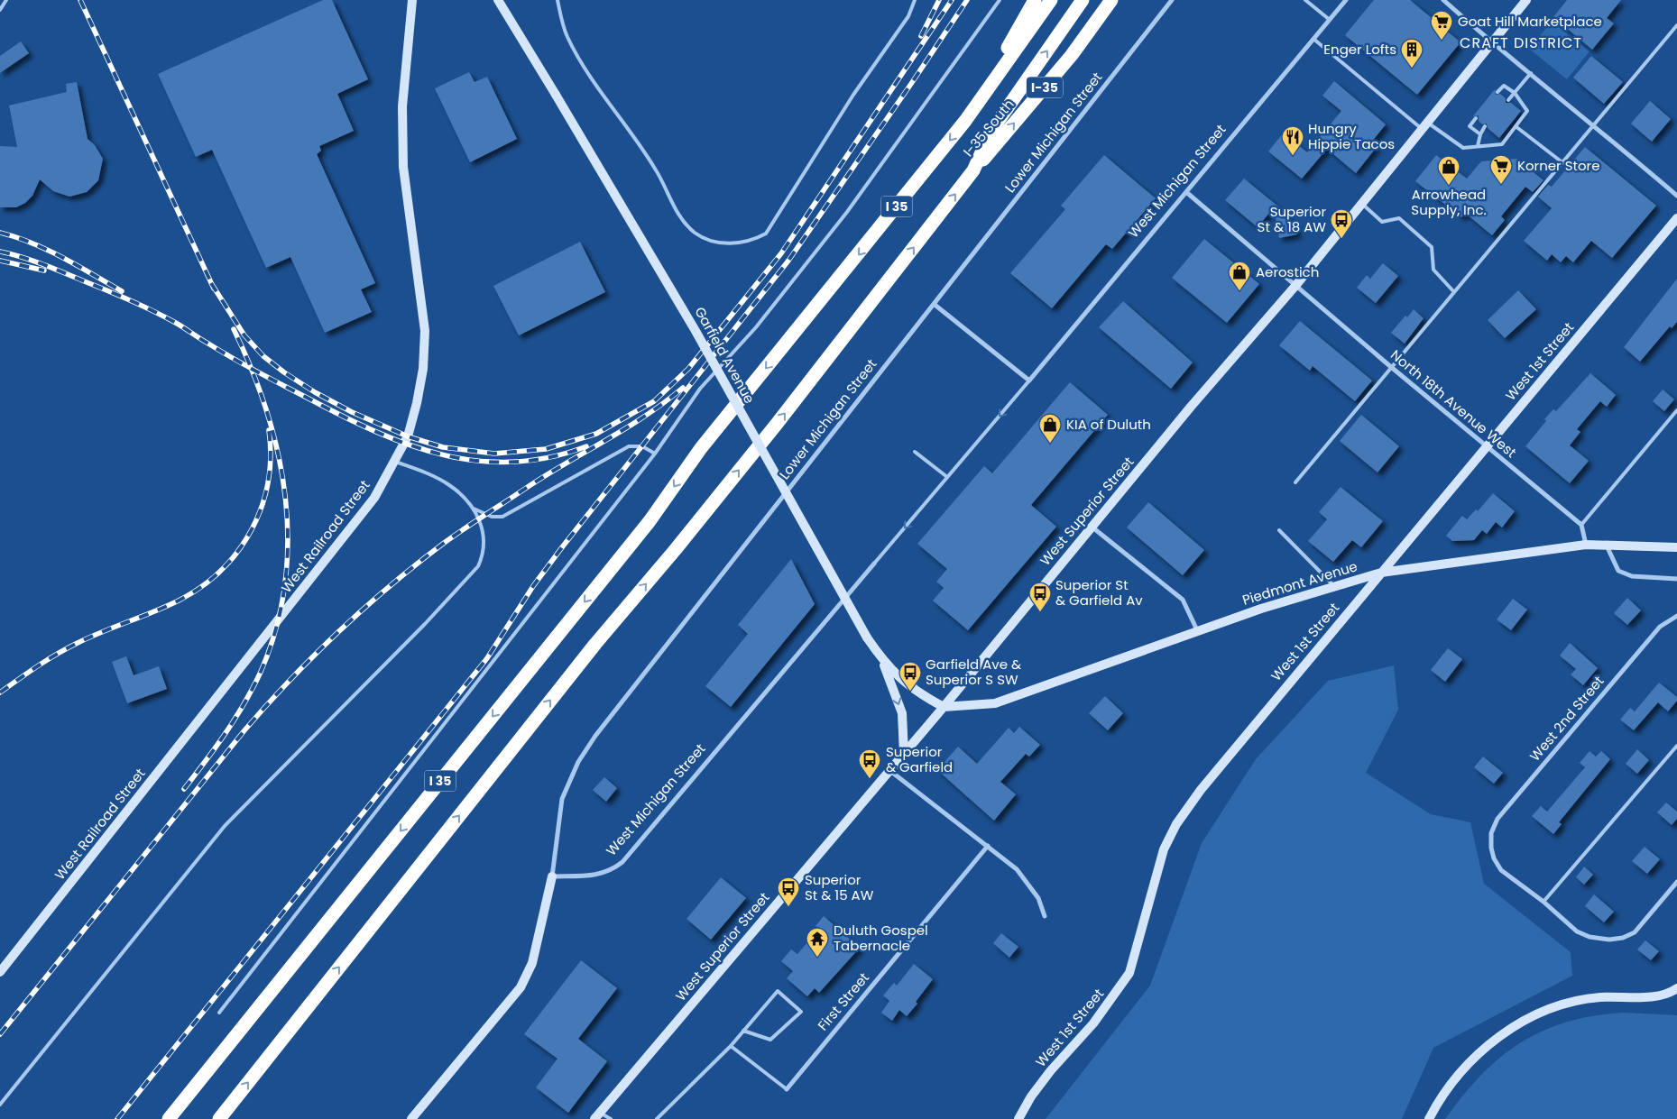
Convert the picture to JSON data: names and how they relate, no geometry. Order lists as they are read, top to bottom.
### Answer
{
  "streets": {
    "highway": ["I-35", "I-35 South", "I 35"],
    "street": [
      "Lower Michigan Street",
      "West Michigan Street",
      "Garfield Avenue",
      "West 1st Street",
      "North 18th Avenue West",
      "West Superior Street",
      "West Railroad Street",
      "Piedmont Avenue",
      "West 2nd Street",
      "First Street"
    ]
  },
  "crossings": [
    ["I-35 South", "I 35"],
    ["Lower Michigan Street", "West Michigan Street"],
    ["West Michigan Street", "North 18th Avenue West"],
    ["Garfield Avenue", "West Superior Street"],
    ["Garfield Avenue", "Piedmont Avenue"],
    ["West 1st Street", "North 18th Avenue West"],
    ["West 1st Street", "Piedmont Avenue"],
    ["North 18th Avenue West", "West Superior Street"],
    ["West Superior Street", "Piedmont Avenue"]
  ],
  "districts": ["CRAFT DISTRICT"],
  "places": {
    "supermarket": ["Goat Hill Marketplace", "Korner Store"],
    "building": ["Enger Lofts"],
    "restaurant": ["Hungry Hippie Tacos"],
    "shop": ["Arrowhead Supply, Inc.", "Aerostich", "KIA of Duluth"],
    "bus stop": [
      "Superior St & 18 AW",
      "Superior St & Garfield Av",
      "Garfield Ave & Superior S SW",
      "Superior & Garfield",
      "Superior St & 15 AW"
    ],
    "temple": ["Duluth Gospel Tabernacle"]
  }
}
